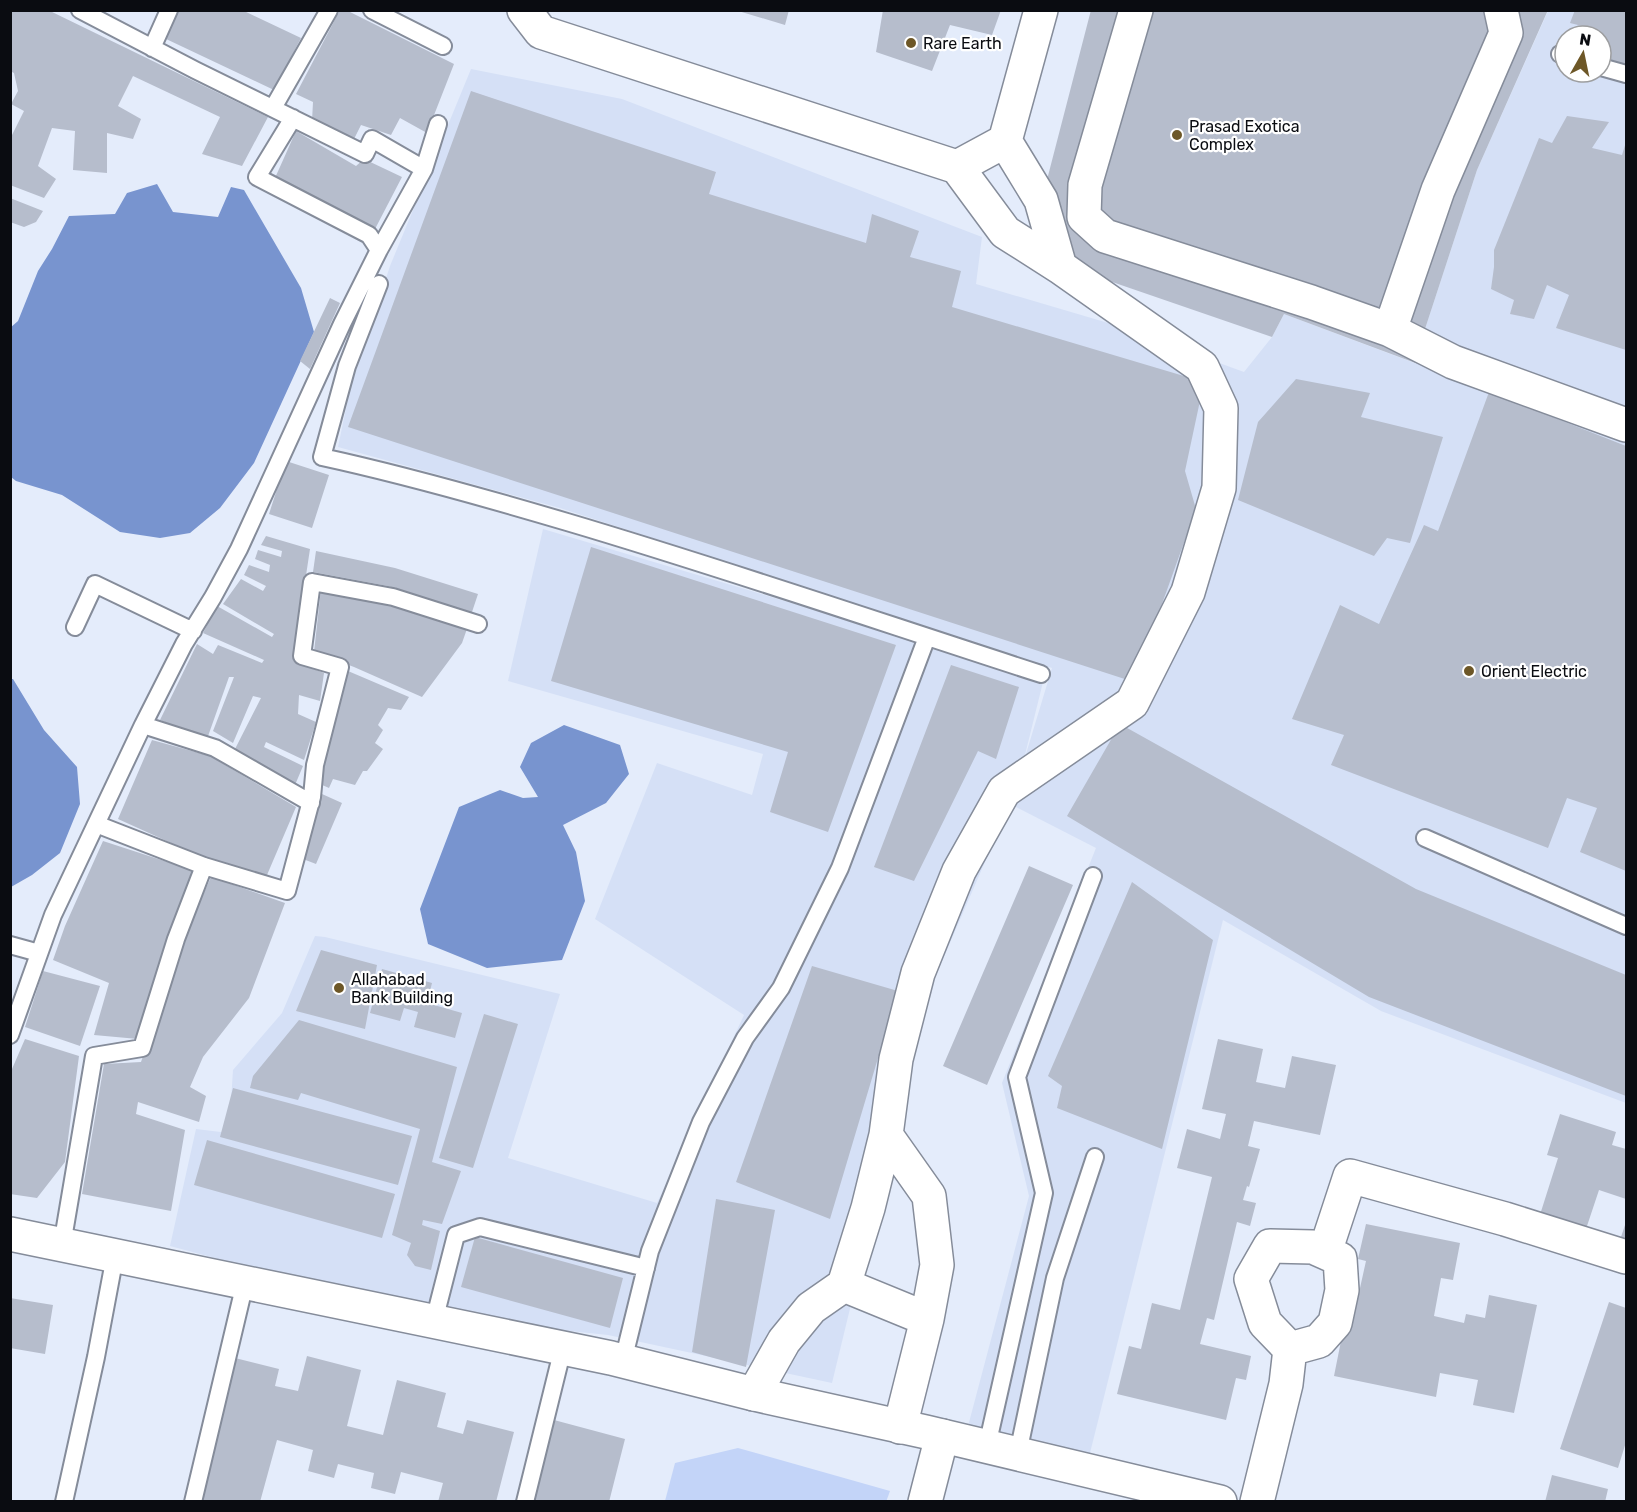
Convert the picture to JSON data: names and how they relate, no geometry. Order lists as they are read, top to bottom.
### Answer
{
  "places": [
    "Rare Earth",
    "Prasad Exotica Complex",
    "Orient Electric",
    "Allahabad Bank Building"
  ],
  "north": "top"
}
